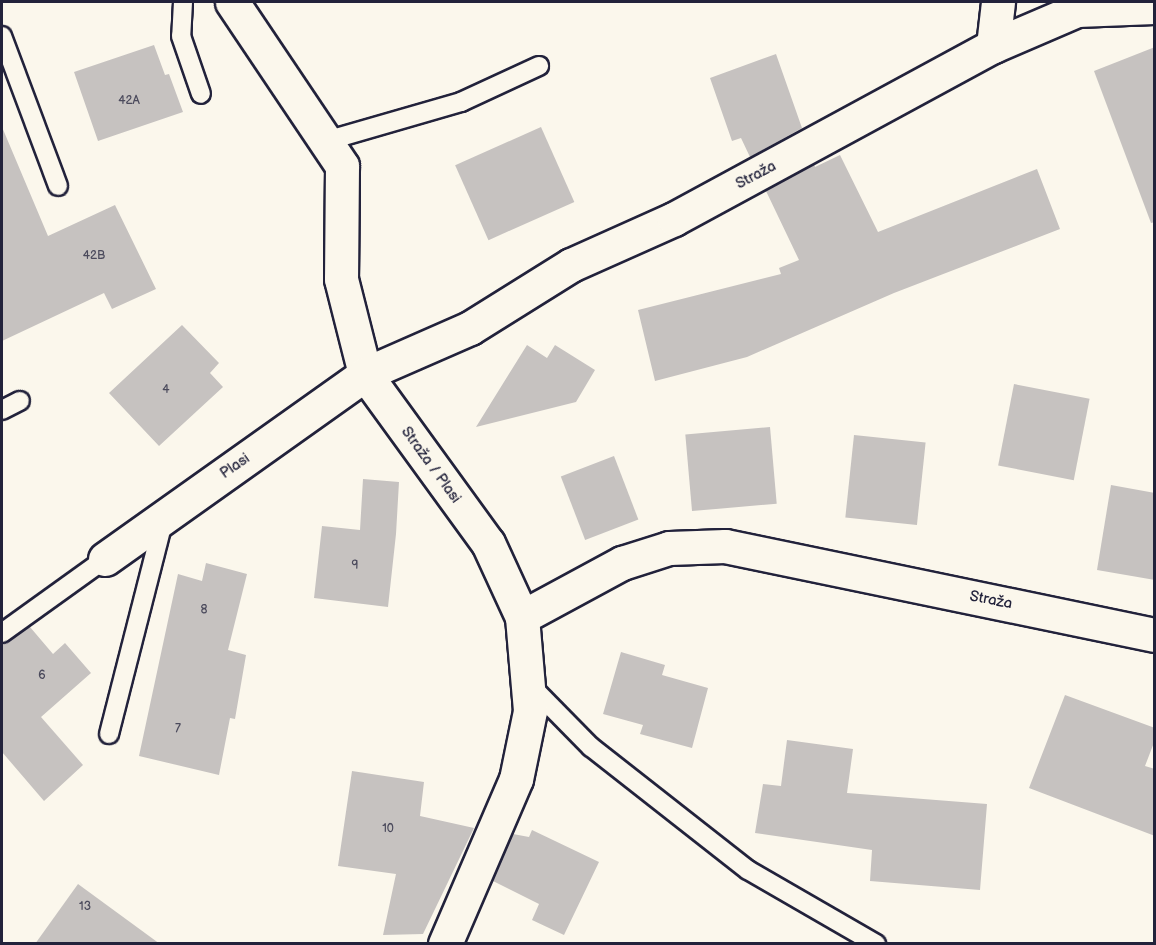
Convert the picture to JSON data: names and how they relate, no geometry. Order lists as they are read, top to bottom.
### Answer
{
  "streets": {
    "street": ["Straža", "Straža / Plasi", "Plasi"]
  },
  "crossings": [
    ["Straža", "Straža / Plasi"],
    ["Straža", "Plasi"],
    ["Straža / Plasi", "Plasi"]
  ],
  "house_numbers": [
    "42A",
    "42B",
    "4",
    "9",
    "8",
    "6",
    "7",
    "10",
    "13"
  ]
}
